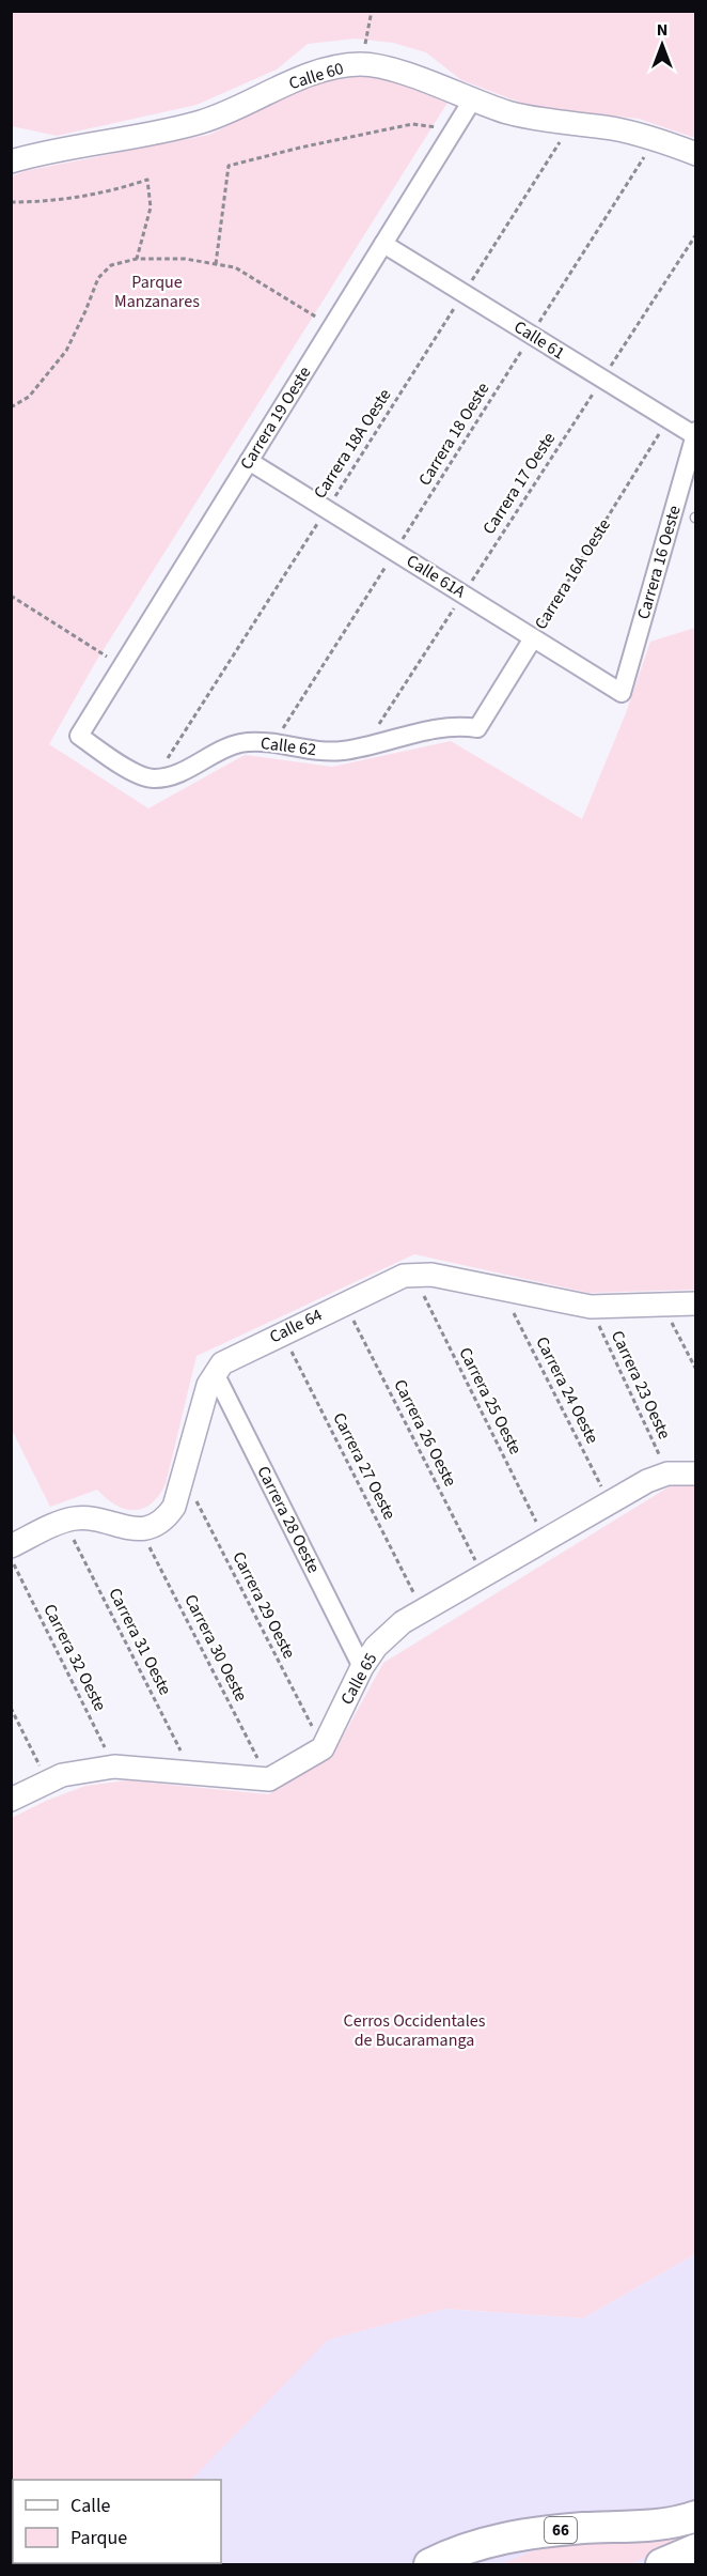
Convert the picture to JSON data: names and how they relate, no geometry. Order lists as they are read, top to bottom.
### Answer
{
  "streets": {
    "highway": ["66"],
    "street": [
      "Calle 60",
      "Calle 61",
      "Carrera 19 Oeste",
      "Carrera 16 Oeste",
      "Carrera 16A Oeste",
      "Calle 61A",
      "Calle 62",
      "Calle 64",
      "Carrera 28 Oeste",
      "Calle 65"
    ],
    "path": [
      "Carrera 18 Oeste",
      "Carrera 18A Oeste",
      "Carrera 17 Oeste",
      "Carrera 23 Oeste",
      "Carrera 24 Oeste",
      "Carrera 25 Oeste",
      "Carrera 26 Oeste",
      "Carrera 27 Oeste",
      "Carrera 29 Oeste",
      "Carrera 31 Oeste",
      "Carrera 30 Oeste",
      "Carrera 32 Oeste"
    ]
  },
  "crossings": [
    ["Calle 60", "Carrera 19 Oeste"],
    ["Calle 60", "Carrera 18 Oeste"],
    ["Calle 60", "Carrera 18A Oeste"],
    ["Calle 61", "Carrera 19 Oeste"],
    ["Calle 61", "Carrera 18 Oeste"],
    ["Calle 61", "Carrera 18A Oeste"],
    ["Calle 61", "Carrera 17 Oeste"],
    ["Calle 61", "Carrera 16 Oeste"],
    ["Calle 61", "Carrera 16A Oeste"],
    ["Carrera 19 Oeste", "Carrera 18A Oeste"],
    ["Carrera 19 Oeste", "Calle 61A"],
    ["Carrera 19 Oeste", "Calle 62"],
    ["Carrera 18 Oeste", "Calle 61A"],
    ["Carrera 18 Oeste", "Calle 62"],
    ["Carrera 18A Oeste", "Calle 61A"],
    ["Carrera 18A Oeste", "Calle 62"],
    ["Carrera 17 Oeste", "Calle 61A"],
    ["Carrera 17 Oeste", "Calle 62"],
    ["Carrera 16 Oeste", "Calle 61A"],
    ["Carrera 16A Oeste", "Calle 61A"],
    ["Carrera 16A Oeste", "Calle 62"],
    ["Calle 64", "Carrera 23 Oeste"],
    ["Calle 64", "Carrera 24 Oeste"],
    ["Calle 64", "Carrera 25 Oeste"],
    ["Calle 64", "Carrera 26 Oeste"],
    ["Calle 64", "Carrera 27 Oeste"],
    ["Calle 64", "Carrera 28 Oeste"],
    ["Carrera 23 Oeste", "Calle 65"],
    ["Carrera 24 Oeste", "Calle 65"],
    ["Carrera 25 Oeste", "Calle 65"],
    ["Carrera 26 Oeste", "Calle 65"],
    ["Carrera 27 Oeste", "Calle 65"],
    ["Carrera 28 Oeste", "Calle 65"],
    ["Carrera 29 Oeste", "Calle 65"]
  ],
  "parks": ["Parque Manzanares", "Cerros Occidentales de Bucaramanga"],
  "legend": ["Calle", "Parque"],
  "north": "top"
}
